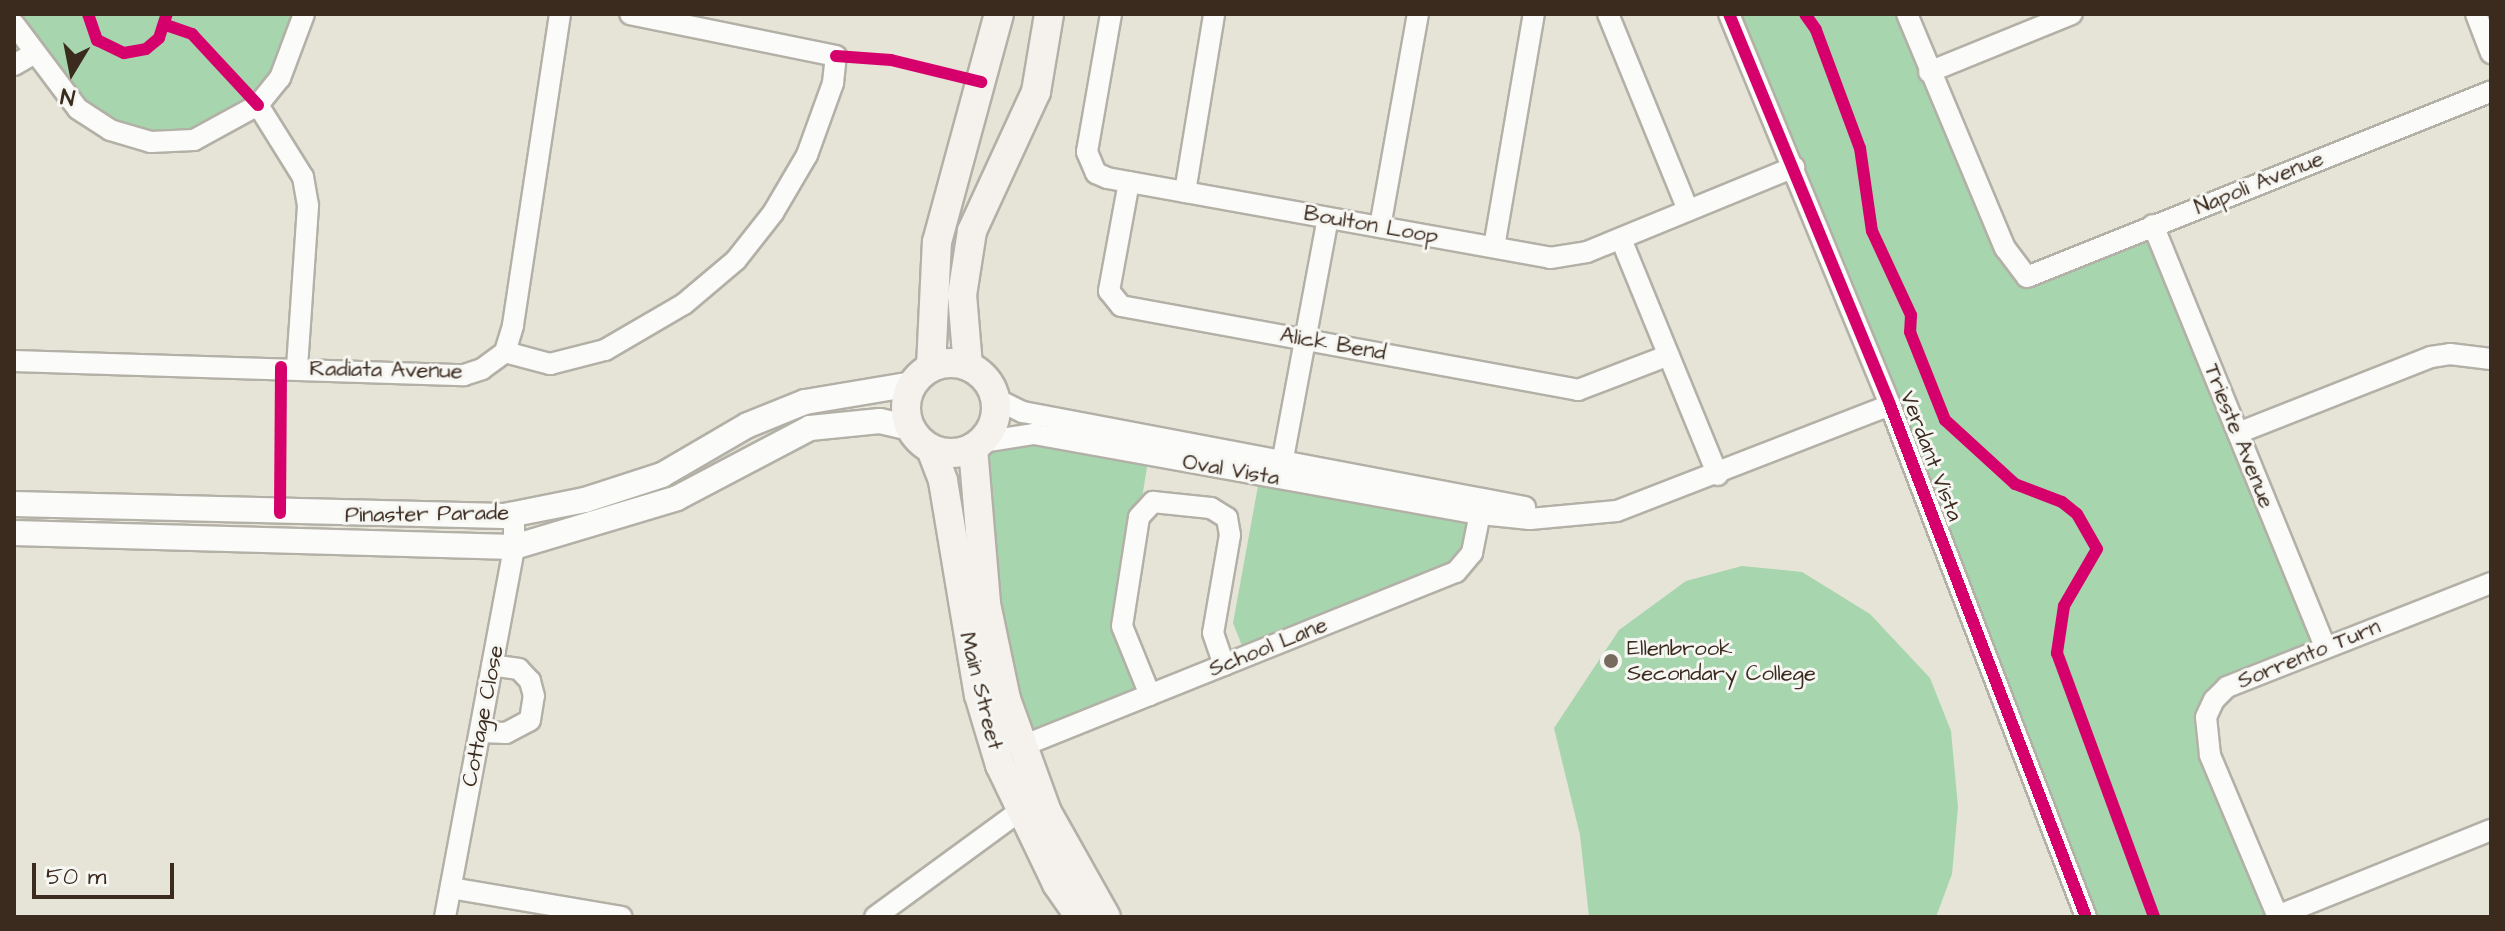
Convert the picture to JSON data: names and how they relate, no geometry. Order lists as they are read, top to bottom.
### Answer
{
  "streets": {
    "main road": ["Main Street"],
    "street": [
      "Napoli Avenue",
      "Boulton Loop",
      "Alick Bend",
      "Radiata Avenue",
      "Trieste Avenue",
      "Verdant Vista",
      "Oval Vista",
      "Pinaster Parade",
      "School Lane",
      "Sorrento Turn",
      "Cottage Close"
    ]
  },
  "crossings": [
    ["Napoli Avenue", "Trieste Avenue"],
    ["Boulton Loop", "Alick Bend"],
    ["Boulton Loop", "Verdant Vista"],
    ["Trieste Avenue", "Sorrento Turn"],
    ["Verdant Vista", "Oval Vista"],
    ["Oval Vista", "Pinaster Parade"],
    ["Oval Vista", "School Lane"],
    ["Oval Vista", "Main Street"],
    ["Pinaster Parade", "Main Street"],
    ["Pinaster Parade", "Cottage Close"],
    ["School Lane", "Main Street"]
  ],
  "places": ["Ellenbrook Secondary College"],
  "scale_bar": "50 m",
  "north": "bottom"
}
